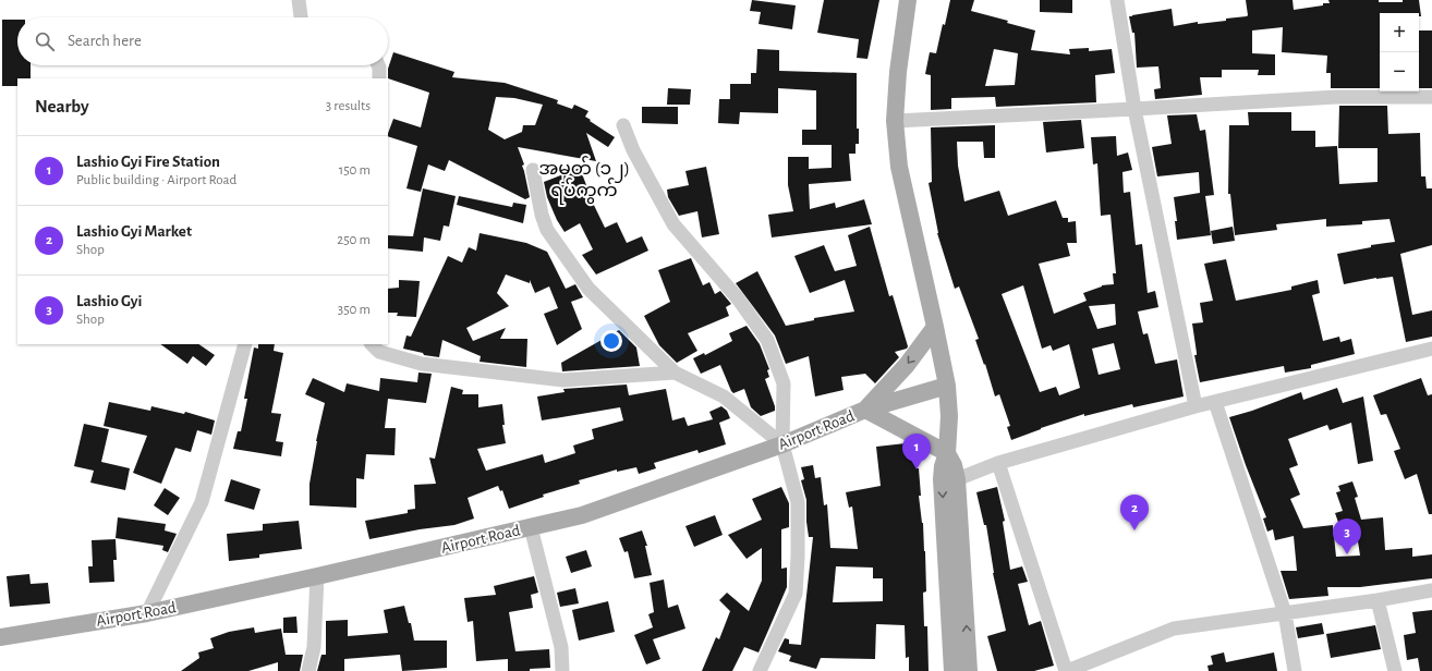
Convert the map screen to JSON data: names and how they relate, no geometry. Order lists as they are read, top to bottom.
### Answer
{
  "streets": {
    "main road": ["Airport Road"]
  },
  "districts": ["အမှတ် (၁၂) ရပ်ကွက်"],
  "page": {
    "map_buttons": ["+", "−"],
    "search": "Search here",
    "heading": ["Nearby", "3 results"],
    "list": [
      {
        "mark": "1",
        "name": "Lashio Gyi Fire Station",
        "note": "Public building · Airport Road",
        "value": "150 m"
      },
      {
        "mark": "2",
        "name": "Lashio Gyi Market",
        "note": "Shop",
        "value": "250 m"
      },
      {
        "mark": "3",
        "name": "Lashio Gyi",
        "note": "Shop",
        "value": "350 m"
      }
    ],
    "pins": ["1", "2", "3"]
  }
}
